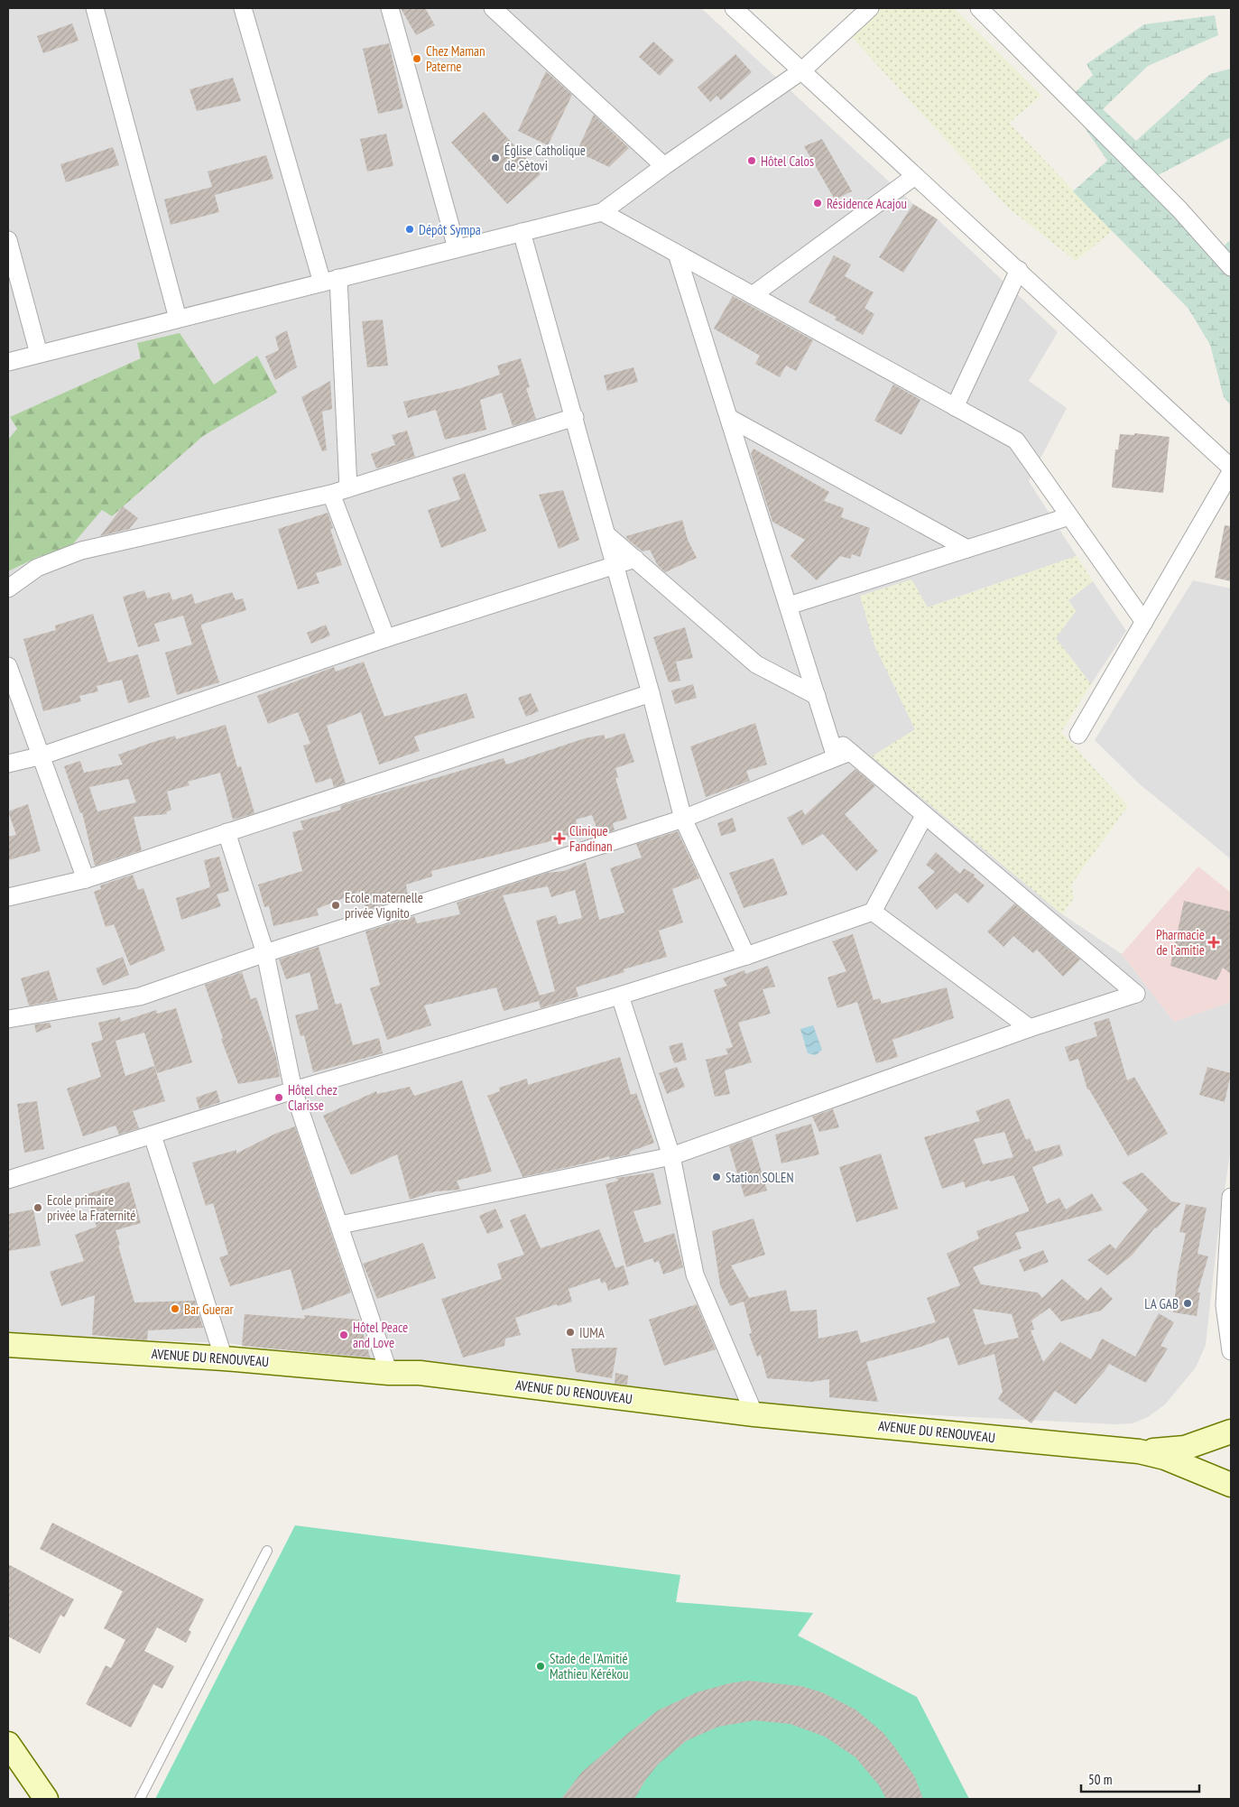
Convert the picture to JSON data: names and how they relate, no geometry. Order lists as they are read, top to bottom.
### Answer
{
  "streets": {
    "main road": ["AVENUE DU RENOUVEAU"]
  },
  "places": {
    "other": [
      "Chez Maman Paterne",
      "Église Catholique de Sètovi",
      "Hôtel Calos",
      "Résidence Acajou",
      "Dépôt Sympa",
      "Ecole maternelle privée Vignito",
      "Hôtel chez Clarisse",
      "Station SOLEN",
      "Ecole primaire privée la Fraternité",
      "LA GAB",
      "Bar Guerar",
      "IUMA",
      "Hôtel Peace and Love",
      "Stade de l'Amitié Mathieu Kérékou"
    ],
    "health": ["Clinique Fandinan", "Pharmacie de l’amitie"]
  },
  "scale_bar": "50 m"
}
